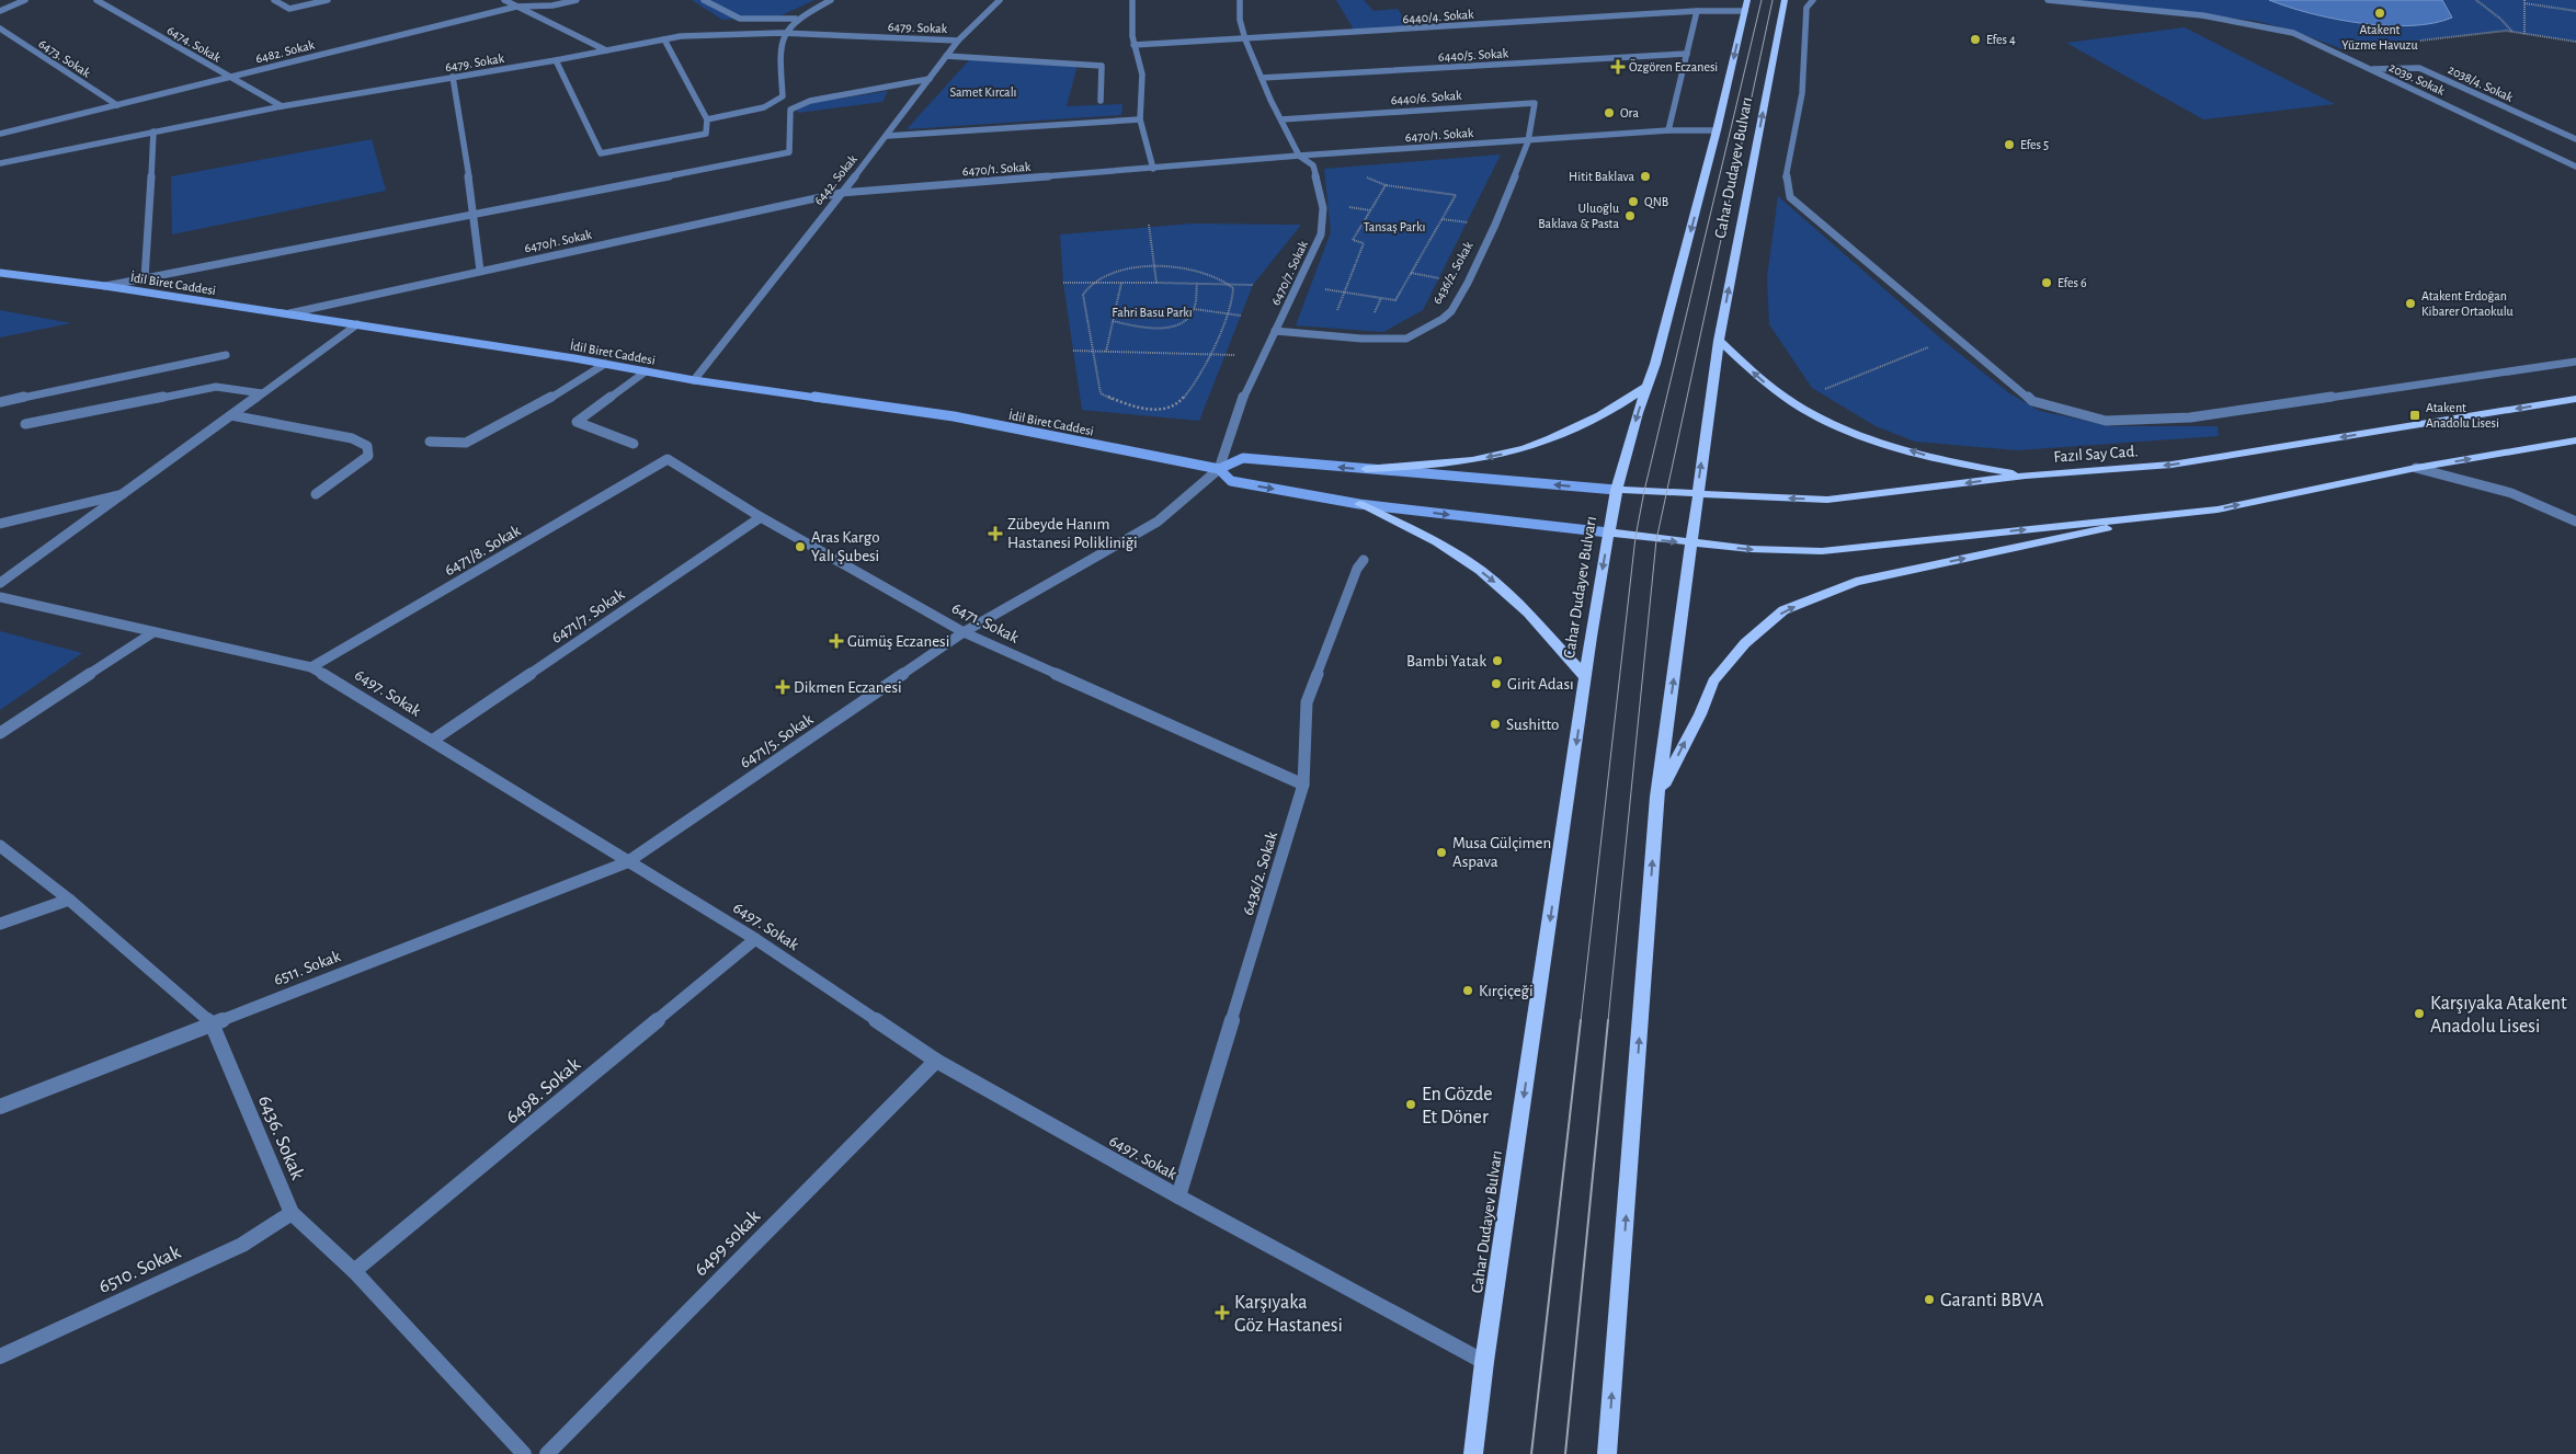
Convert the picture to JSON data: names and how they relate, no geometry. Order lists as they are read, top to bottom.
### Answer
{
  "streets": {
    "main road": ["Cahar Dudayev Bulvarı", "Fazıl Say Cad."],
    "street": [
      "6440/4. Sokak",
      "6479. Sokak",
      "6474. Sokak",
      "6482. Sokak",
      "6440/5. Sokak",
      "6473. Sokak",
      "2039. Sokak",
      "2038/4. Sokak",
      "6440/6. Sokak",
      "6470/1. Sokak",
      "6442. Sokak",
      "6470/7. Sokak",
      "6436/2. Sokak",
      "İdil Biret Caddesi",
      "6471/8. Sokak",
      "6471/7. Sokak",
      "6471. Sokak",
      "6497. Sokak",
      "6471/5. Sokak",
      "6511. Sokak",
      "6498. Sokak",
      "6436. Sokak",
      "6499 sokak",
      "6510. Sokak"
    ]
  },
  "crossings": [
    ["6440/4. Sokak", "Cahar Dudayev Bulvarı"],
    ["6479. Sokak", "6474. Sokak"],
    ["6479. Sokak", "6442. Sokak"],
    ["6474. Sokak", "6482. Sokak"],
    ["6482. Sokak", "6473. Sokak"],
    ["2039. Sokak", "2038/4. Sokak"],
    ["6440/6. Sokak", "6470/1. Sokak"],
    ["6440/6. Sokak", "6436/2. Sokak"],
    ["6470/1. Sokak", "Cahar Dudayev Bulvarı"],
    ["6470/1. Sokak", "6442. Sokak"],
    ["6470/1. Sokak", "6436/2. Sokak"],
    ["6470/1. Sokak", "İdil Biret Caddesi"],
    ["Cahar Dudayev Bulvarı", "Fazıl Say Cad."],
    ["Cahar Dudayev Bulvarı", "6497. Sokak"],
    ["6442. Sokak", "İdil Biret Caddesi"],
    ["6470/7. Sokak", "6436/2. Sokak"],
    ["6470/7. Sokak", "İdil Biret Caddesi"],
    ["6470/7. Sokak", "6471/5. Sokak"],
    ["6436/2. Sokak", "6471. Sokak"],
    ["6436/2. Sokak", "6497. Sokak"],
    ["İdil Biret Caddesi", "6471/5. Sokak"],
    ["6471/8. Sokak", "6471. Sokak"],
    ["6471/8. Sokak", "6497. Sokak"],
    ["6471/7. Sokak", "6471. Sokak"],
    ["6471/7. Sokak", "6497. Sokak"],
    ["6471. Sokak", "6471/5. Sokak"],
    ["6497. Sokak", "6471/5. Sokak"],
    ["6497. Sokak", "6511. Sokak"],
    ["6497. Sokak", "6498. Sokak"],
    ["6497. Sokak", "6499 sokak"],
    ["6471/5. Sokak", "6511. Sokak"],
    ["6511. Sokak", "6436. Sokak"],
    ["6498. Sokak", "6436. Sokak"],
    ["6436. Sokak", "6510. Sokak"]
  ],
  "parks": ["Samet Kırcalı", "Tansaş Parkı", "Fahri Basu Parkı"],
  "places": {
    "other": [
      "Atakent Yüzme Havuzu",
      "Efes 4",
      "Ora",
      "Efes 5",
      "Hitit Baklava",
      "QNB",
      "Uluoğlu Baklava & Pasta",
      "Efes 6",
      "Atakent Erdoğan Kibarer Ortaokulu",
      "Aras Kargo Yalı Şubesi",
      "Bambi Yatak",
      "Girit Adası",
      "Sushitto",
      "Musa Gülçimen Aspava",
      "Kırçiçeği",
      "Karşıyaka Atakent Anadolu Lisesi",
      "En Gözde Et Döner",
      "Garanti BBVA"
    ],
    "health": [
      "Özgören Eczanesi",
      "Zübeyde Hanım Hastanesi Polikliniği",
      "Gümüş Eczanesi",
      "Dikmen Eczanesi",
      "Karşıyaka Göz Hastanesi"
    ],
    "transit": ["Atakent Anadolu Lisesi"]
  }
}
